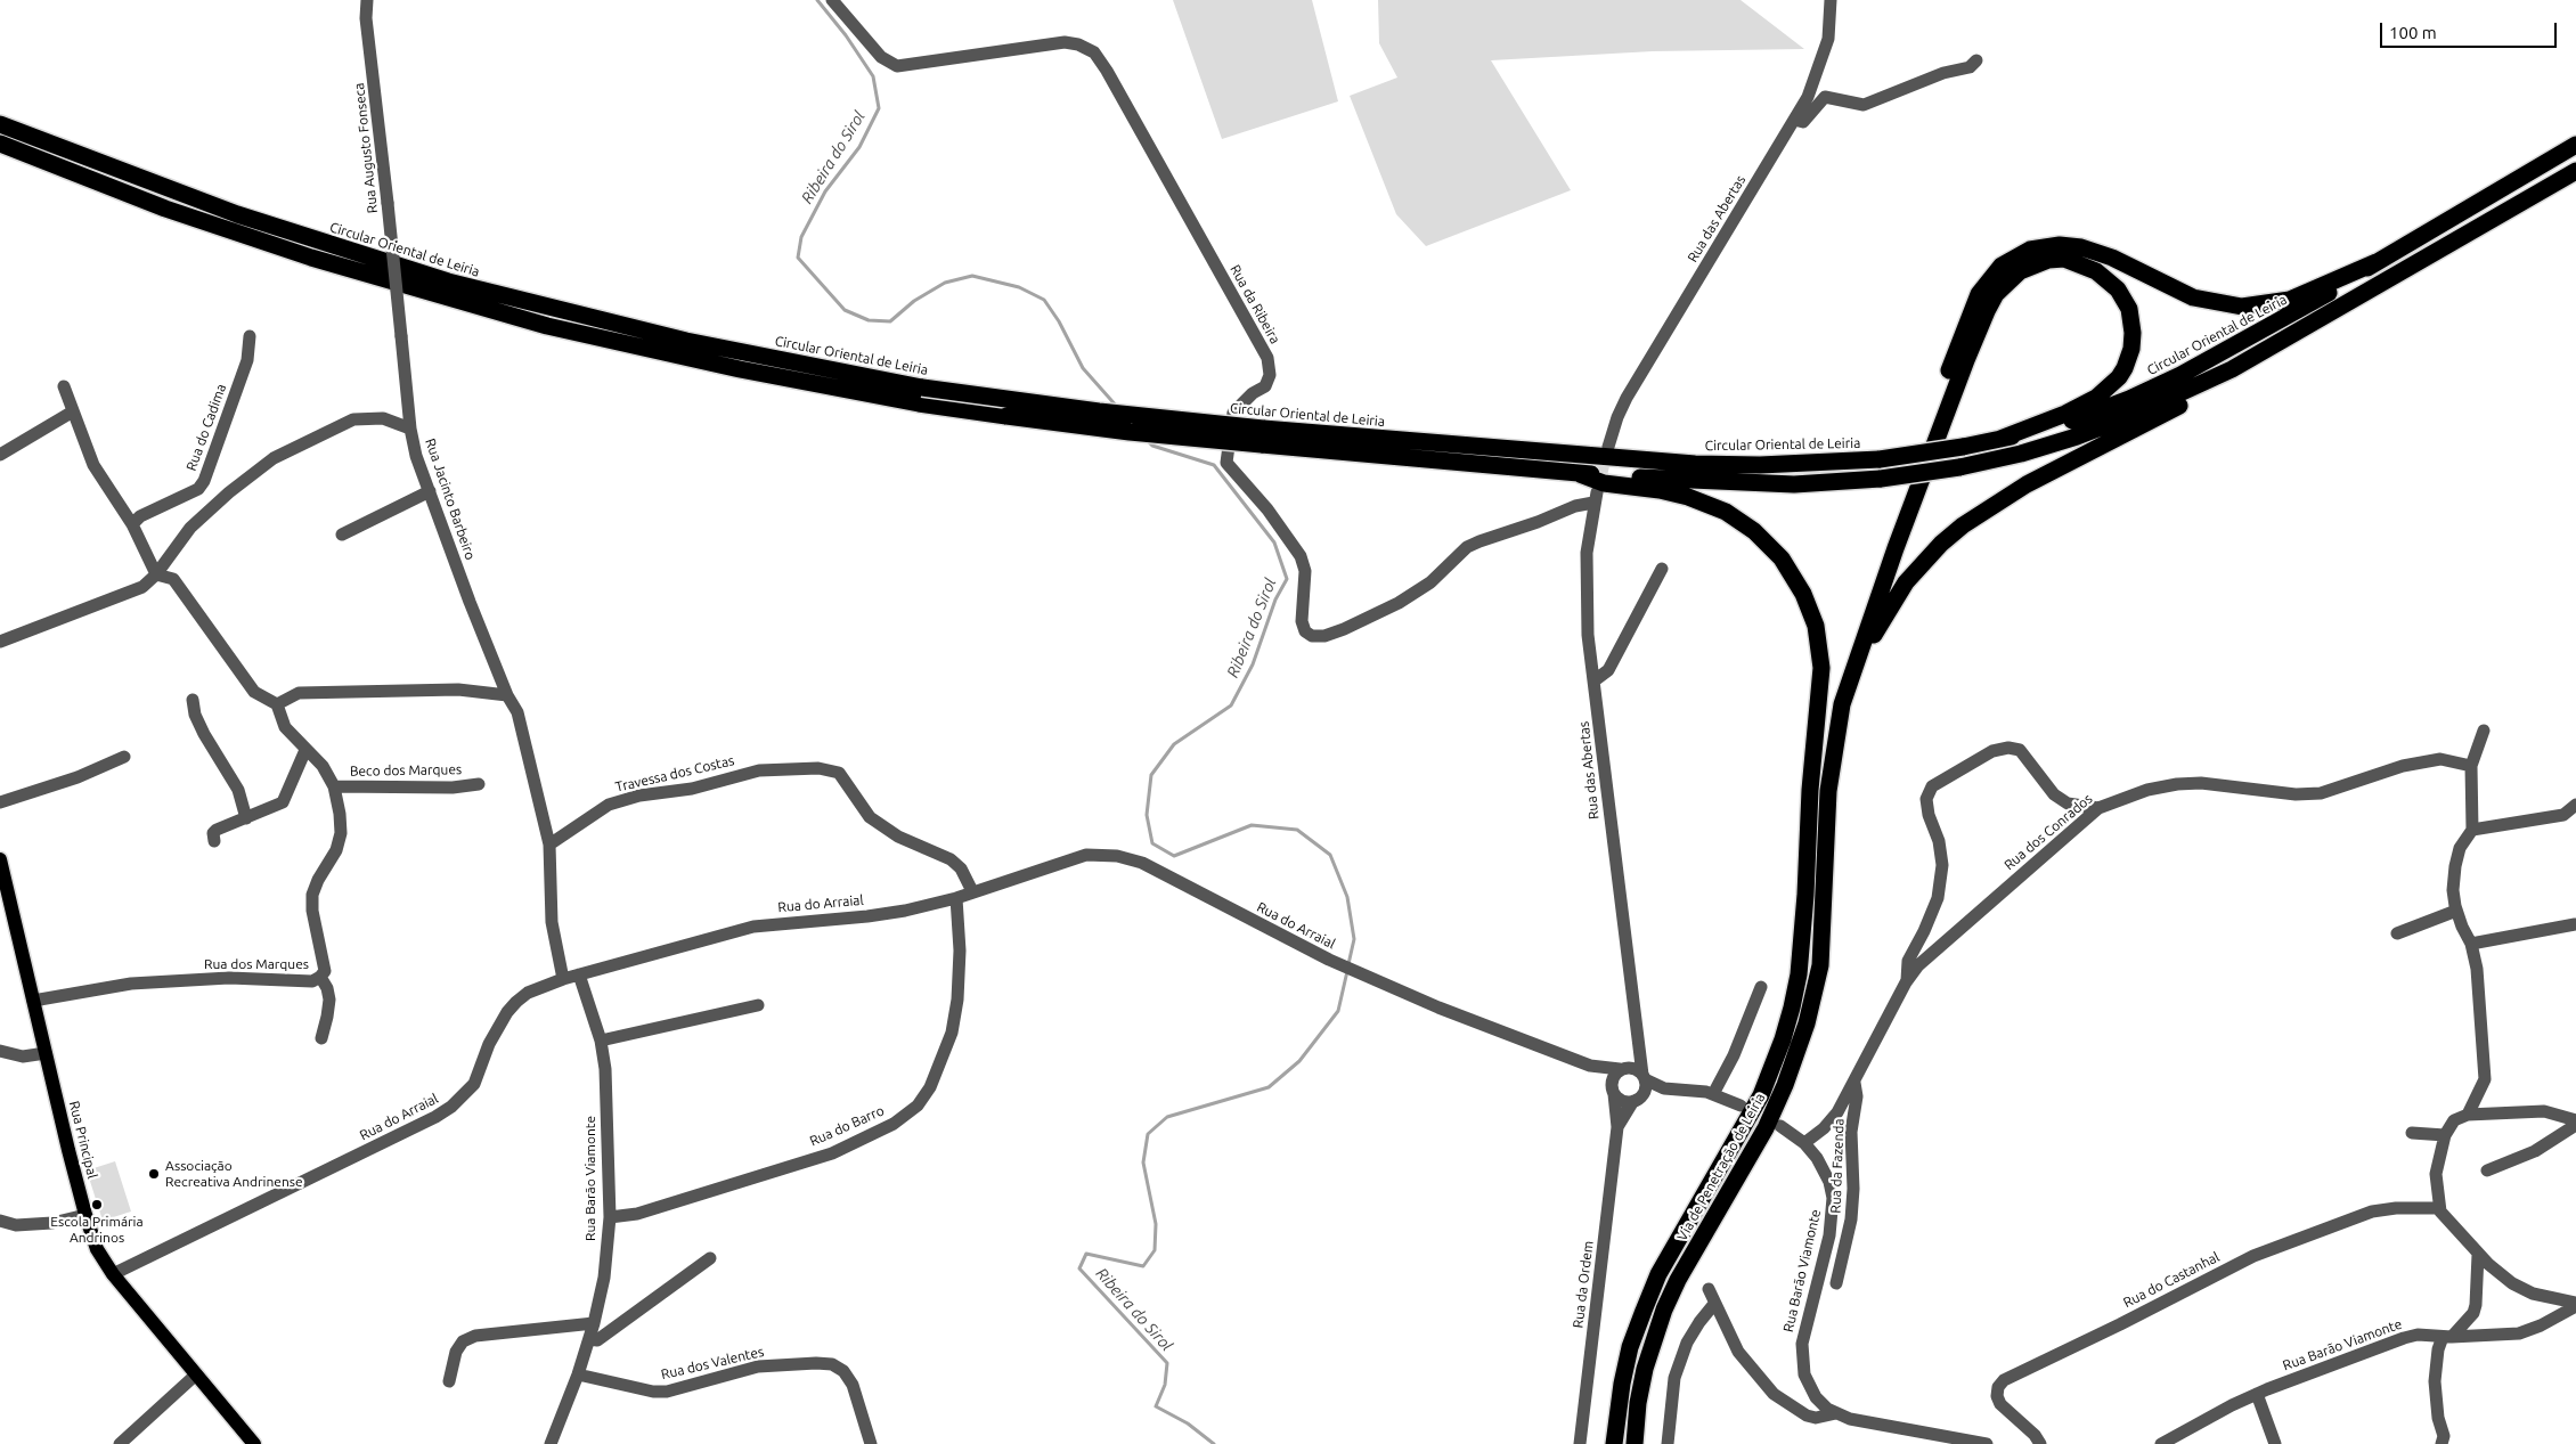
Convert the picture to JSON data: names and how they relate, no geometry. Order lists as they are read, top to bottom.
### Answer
{
  "streets": {
    "highway": ["Circular Oriental de Leiria", "Via de Penetração de Leiria"],
    "main road": ["Rua Principal"],
    "street": [
      "Rua Augusto Fonseca",
      "Rua das Abertas",
      "Rua da Ribeira",
      "Rua do Cadima",
      "Rua Jacinto Barbeiro",
      "Beco dos Marques",
      "Travessa dos Costas",
      "Rua dos Conrados",
      "Rua do Arraial",
      "Rua dos Marques",
      "Rua do Barro",
      "Rua da Fazenda",
      "Rua Barão Viamonte",
      "Rua do Castanhal",
      "Rua da Ordem",
      "Rua dos Valentes"
    ]
  },
  "crossings": [
    ["Rua Augusto Fonseca", "Rua Jacinto Barbeiro"],
    ["Rua das Abertas", "Rua da Ribeira"],
    ["Rua das Abertas", "Rua do Arraial"],
    ["Rua das Abertas", "Rua da Ordem"],
    ["Rua Jacinto Barbeiro", "Travessa dos Costas"],
    ["Rua Jacinto Barbeiro", "Rua do Arraial"],
    ["Beco dos Marques", "Rua dos Marques"],
    ["Travessa dos Costas", "Rua do Arraial"],
    ["Rua dos Conrados", "Rua da Fazenda"],
    ["Rua dos Conrados", "Rua Barão Viamonte"],
    ["Rua do Arraial", "Rua do Barro"],
    ["Rua do Arraial", "Rua Principal"],
    ["Rua do Arraial", "Rua Barão Viamonte"],
    ["Rua do Arraial", "Rua da Ordem"],
    ["Rua dos Marques", "Rua Principal"],
    ["Rua do Barro", "Rua Barão Viamonte"],
    ["Rua Barão Viamonte", "Rua dos Valentes"]
  ],
  "water": ["Ribeira do Sirol"],
  "places": ["Associação Recreativa Andrinense", "Escola Primária Andrinos"],
  "scale_bar": "100 m"
}
